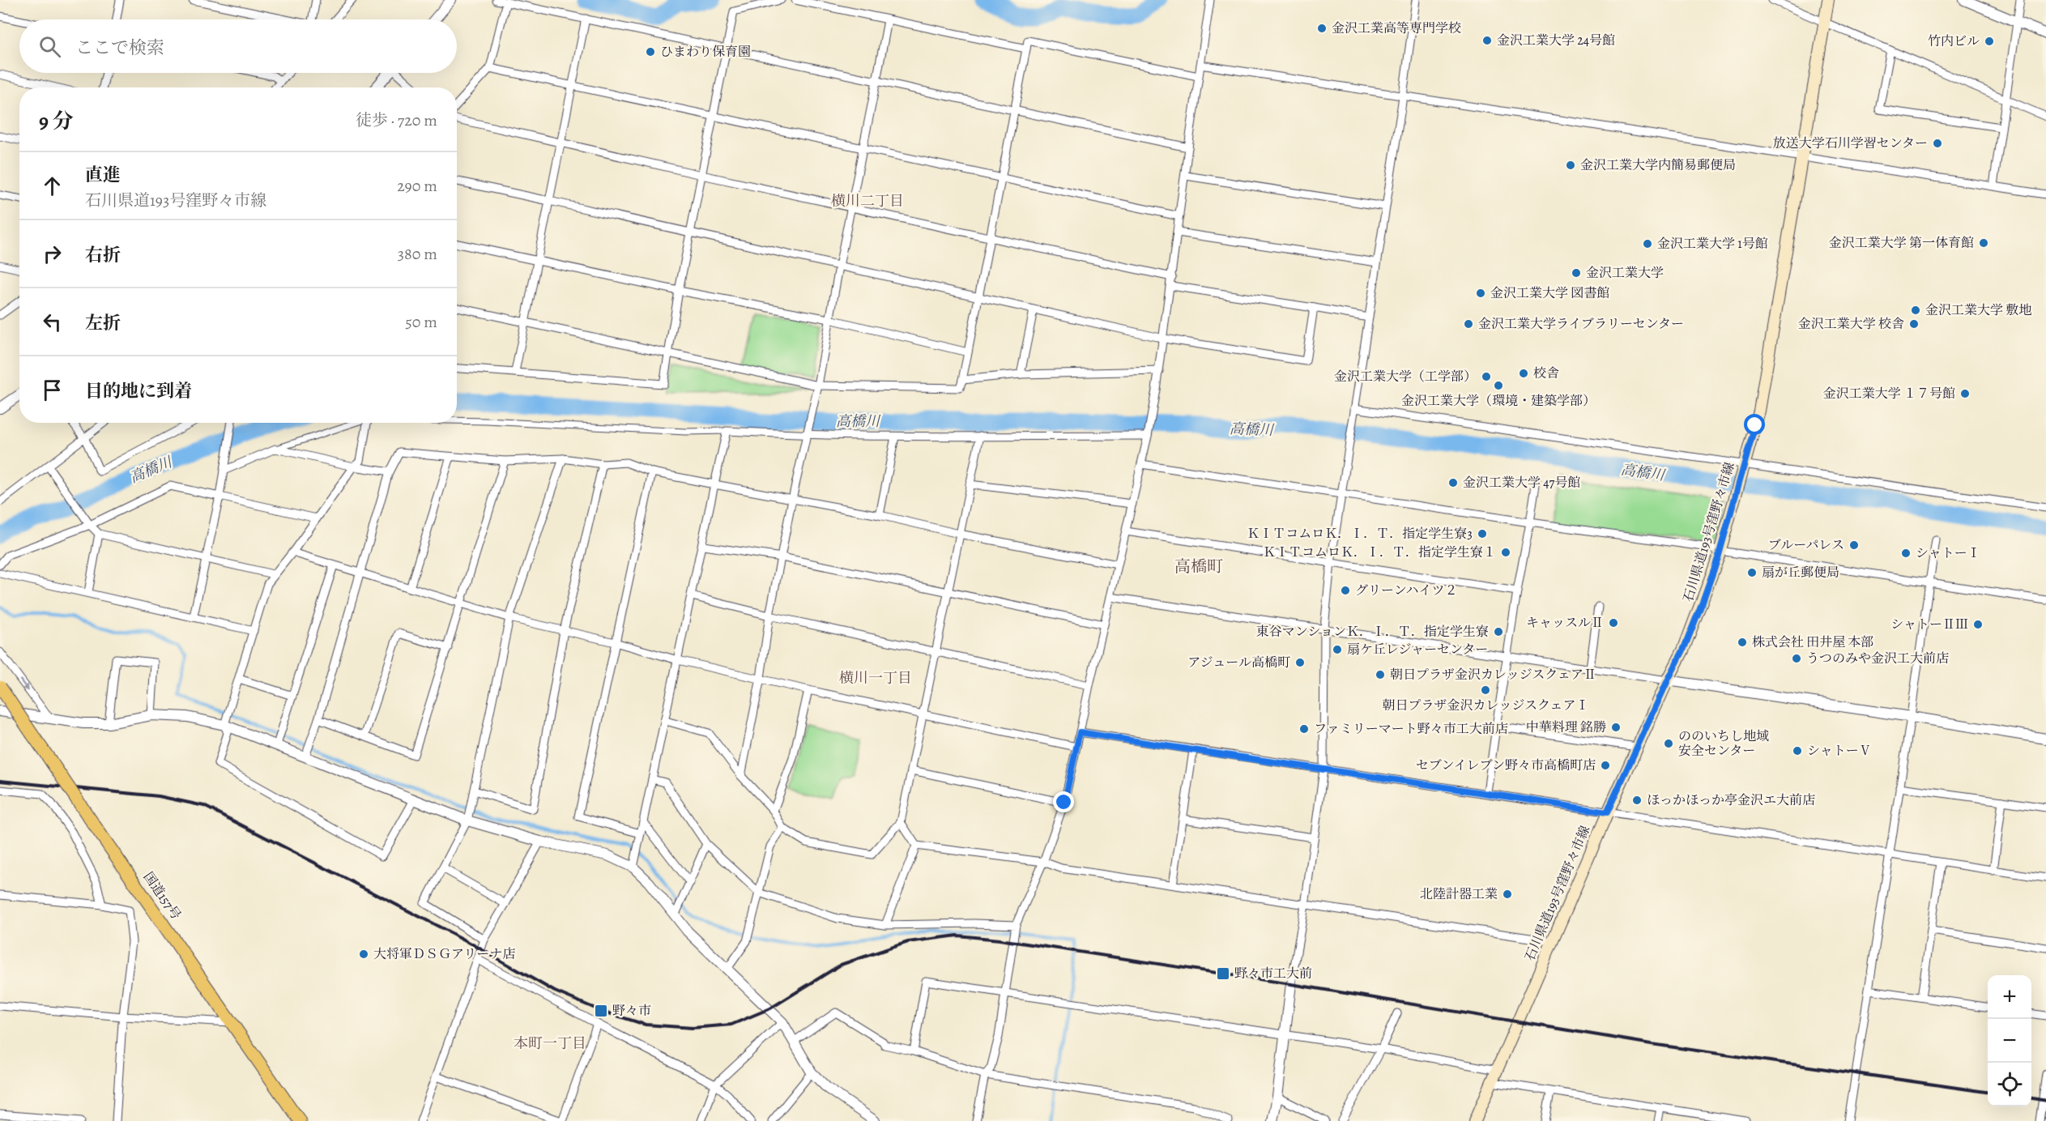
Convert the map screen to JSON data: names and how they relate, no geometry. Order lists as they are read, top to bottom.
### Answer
{
  "streets": {
    "highway": ["国道157号"],
    "main road": ["石川県道193号窪野々市線"]
  },
  "districts": [
    "横川二丁目",
    "高橋町",
    "横川一丁目",
    "本町一丁目"
  ],
  "water": ["高橋川"],
  "places": {
    "other": [
      "金沢工業高等専門学校",
      "金沢工業大学 24号館",
      "竹内ビル",
      "ひまわり保育園",
      "放送大学石川学習センター",
      "金沢工業大学内簡易郵便局",
      "金沢工業大学 第一体育館",
      "金沢工業大学 1号館",
      "金沢工業大学",
      "金沢工業大学 図書館",
      "金沢工業大学 敷地",
      "金沢工業大学ライブラリーセンター",
      "金沢工業大学 校舎",
      "校舎",
      "金沢工業大学（工学部）",
      "金沢工業大学（環境・建築学部）",
      "金沢工業大学 １７号館",
      "金沢工業大学 47号館",
      "ＫＩＴコムロＫ．Ｉ．Ｔ．指定学生寮3",
      "ブルーパレス",
      "ＫＩＴコムロＫ．Ｉ．Ｔ．指定学生寮１",
      "シャトーⅠ",
      "扇が丘郵便局",
      "グリーンハイツ２",
      "キャッスルⅡ",
      "シャトーⅡⅢ",
      "東谷マンションＫ．Ｉ．Ｔ．指定学生寮",
      "株式会社 田井屋 本部",
      "扇ケ丘レジャーセンター",
      "うつのみや金沢工大前店",
      "アジュール高橋町",
      "朝日プラザ金沢カレッジスクェアⅡ",
      "朝日プラザ金沢カレッジスクェアⅠ",
      "中華料理 銘勝",
      "ファミリーマート野々市工大前店",
      "ののいちし地域 安全センター",
      "シャトーⅤ",
      "セブンイレブン野々市高橋町店",
      "ほっかほっか亭金沢エ大前店",
      "北陸計器工業",
      "大将軍ＤＳＧアリーナ店"
    ],
    "transit": ["野々市工大前", "野々市"]
  },
  "page": {
    "search": "ここで検索",
    "heading": ["9 分", "徒歩 · 720 m"],
    "list": [
      ["直進", "石川県道193号窪野々市線", "290 m"],
      ["右折", "380 m"],
      ["左折", "50 m"],
      "目的地に到着"
    ],
    "map_buttons": ["+", "−"]
  }
}
